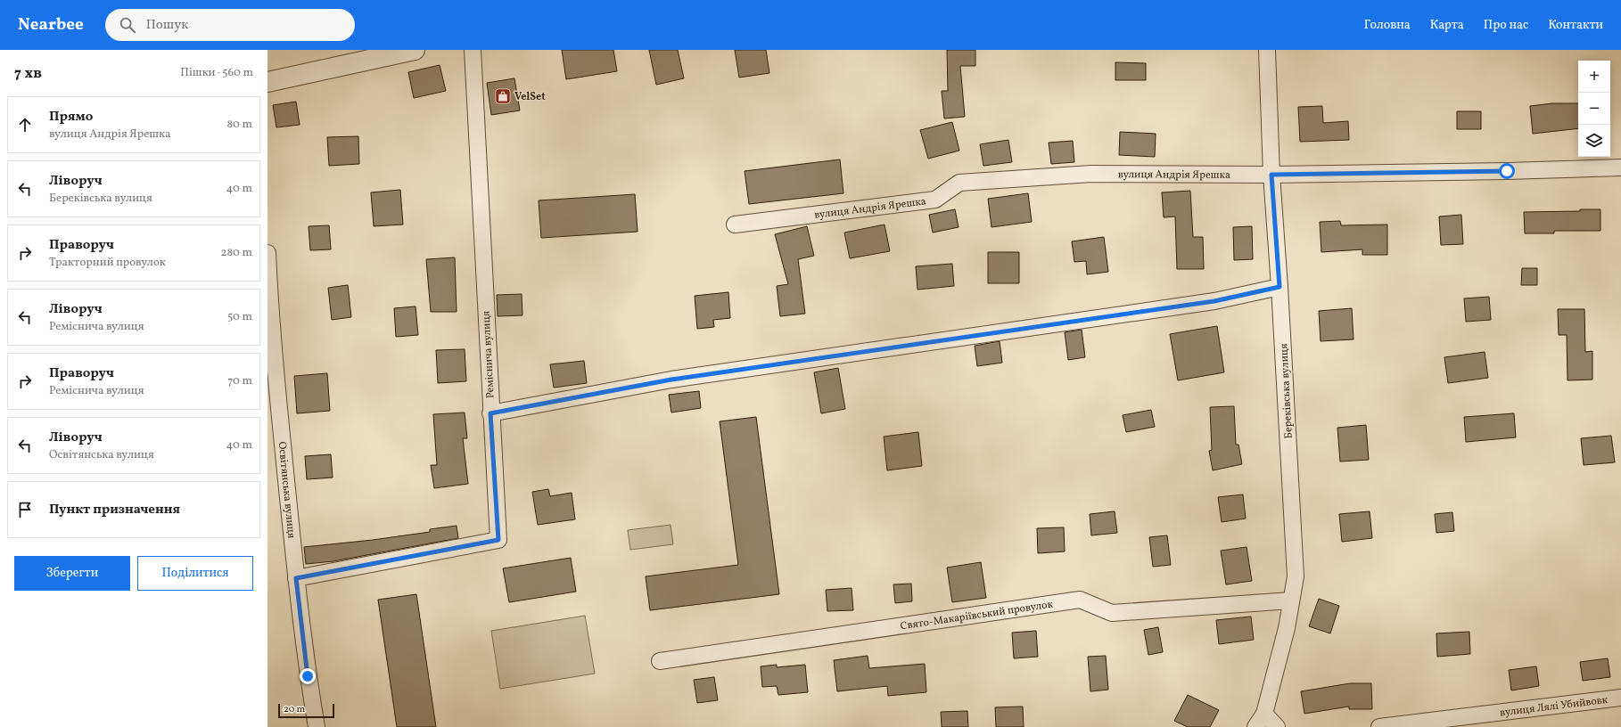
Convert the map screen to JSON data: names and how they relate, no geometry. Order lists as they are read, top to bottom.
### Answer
{
  "streets": {
    "street": [
      "вулиця Андрія Ярешка",
      "Реміснича вулиця",
      "Береківська вулиця",
      "Освітянська вулиця",
      "Свято-Макаріївський провулок",
      "вулиця Лялі Убийвовк"
    ]
  },
  "crossings": [
    ["вулиця Андрія Ярешка", "Береківська вулиця"],
    ["Реміснича вулиця", "Освітянська вулиця"],
    ["Береківська вулиця", "Свято-Макаріївський провулок"]
  ],
  "places": {
    "shop": ["VelSet"]
  },
  "scale_bar": "20 m",
  "page": {
    "header": "Nearbee",
    "search": "Пошук",
    "nav": [
      "Головна",
      "Карта",
      "Про нас",
      "Контакти"
    ],
    "heading": ["7 хв", "Пішки · 560 m"],
    "map_buttons": ["+", "−"],
    "list": [
      ["Прямо", "вулиця Андрія Ярешка", "80 m"],
      ["Ліворуч", "Береківська вулиця", "40 m"],
      ["Праворуч", "Тракторний провулок", "280 m"],
      ["Ліворуч", "Реміснича вулиця", "50 m"],
      ["Праворуч", "Реміснича вулиця", "70 m"],
      ["Ліворуч", "Освітянська вулиця", "40 m"],
      "Пункт призначення"
    ],
    "buttons": ["Зберегти", "Поділитися"],
    "scale": "20 m"
  }
}
